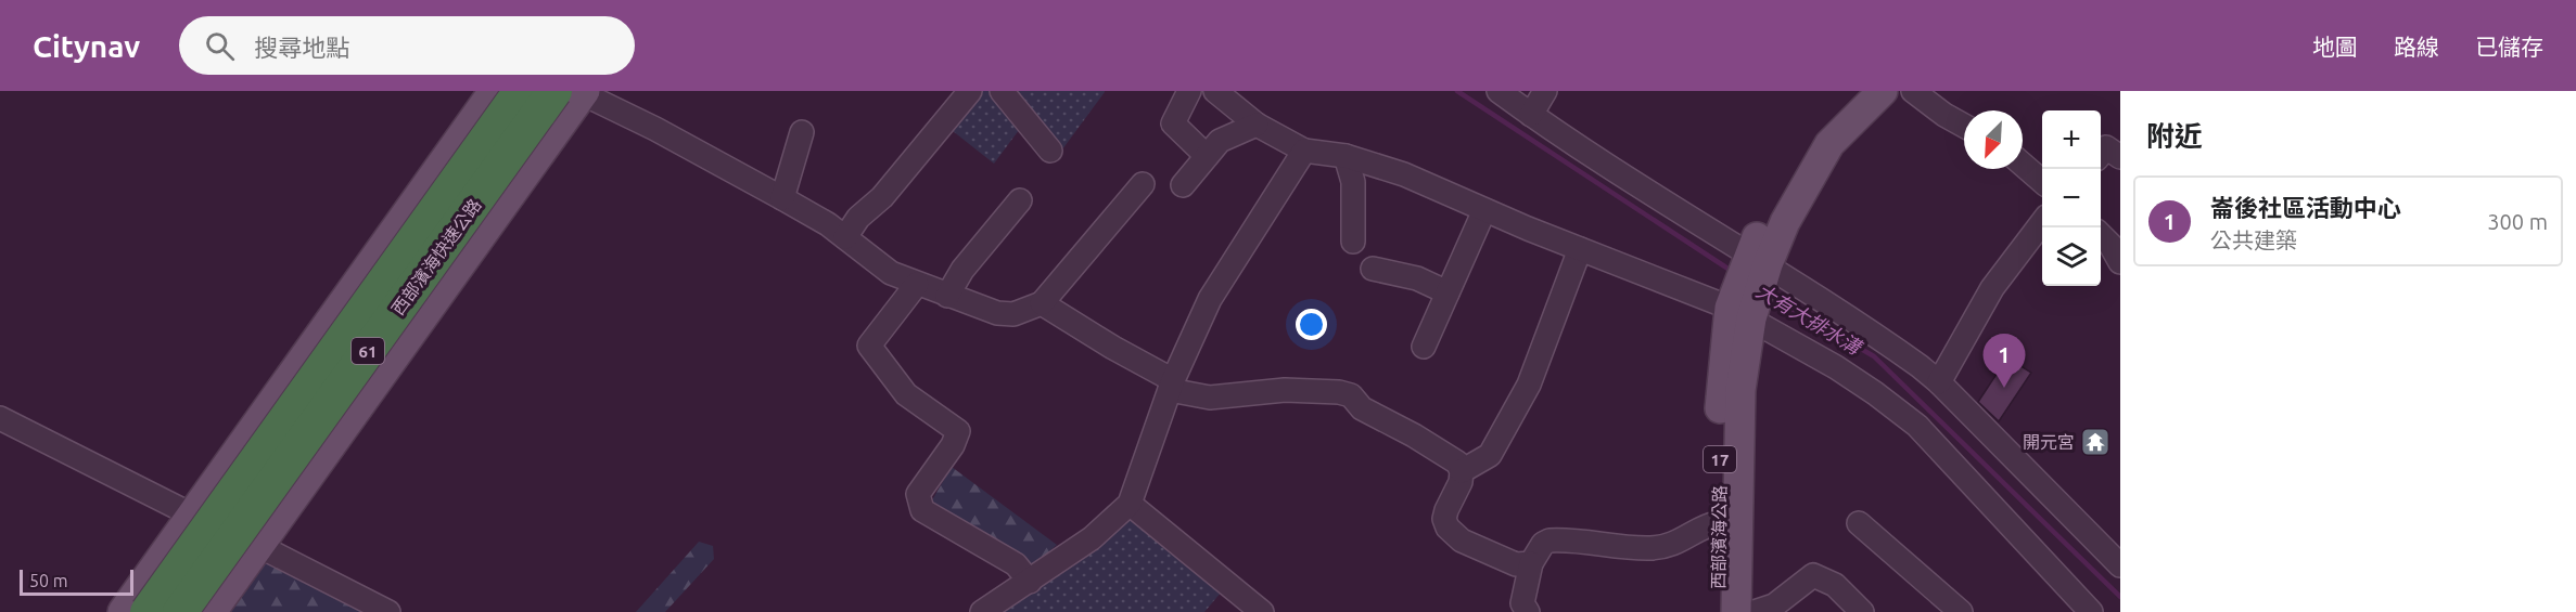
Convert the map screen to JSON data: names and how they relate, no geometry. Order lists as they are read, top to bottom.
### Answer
{
  "streets": {
    "highway": ["西部濱海快速公路", "61"],
    "main road": ["17", "西部濱海公路"]
  },
  "crossings": [
    ["17", "西部濱海公路"]
  ],
  "water": ["大有大排水溝"],
  "places": {
    "temple": ["開元宮"]
  },
  "scale_bar": "50 m",
  "north": "bottom left",
  "page": {
    "header": "Citynav",
    "search": "搜尋地點",
    "nav": ["地圖", "路線", "已儲存"],
    "heading": "附近",
    "map_buttons": ["+", "−"],
    "list": [
      {
        "mark": "1",
        "name": "崙後社區活動中心",
        "note": "公共建築",
        "value": "300 m"
      }
    ],
    "pins": "1",
    "scale": "50 m"
  }
}
